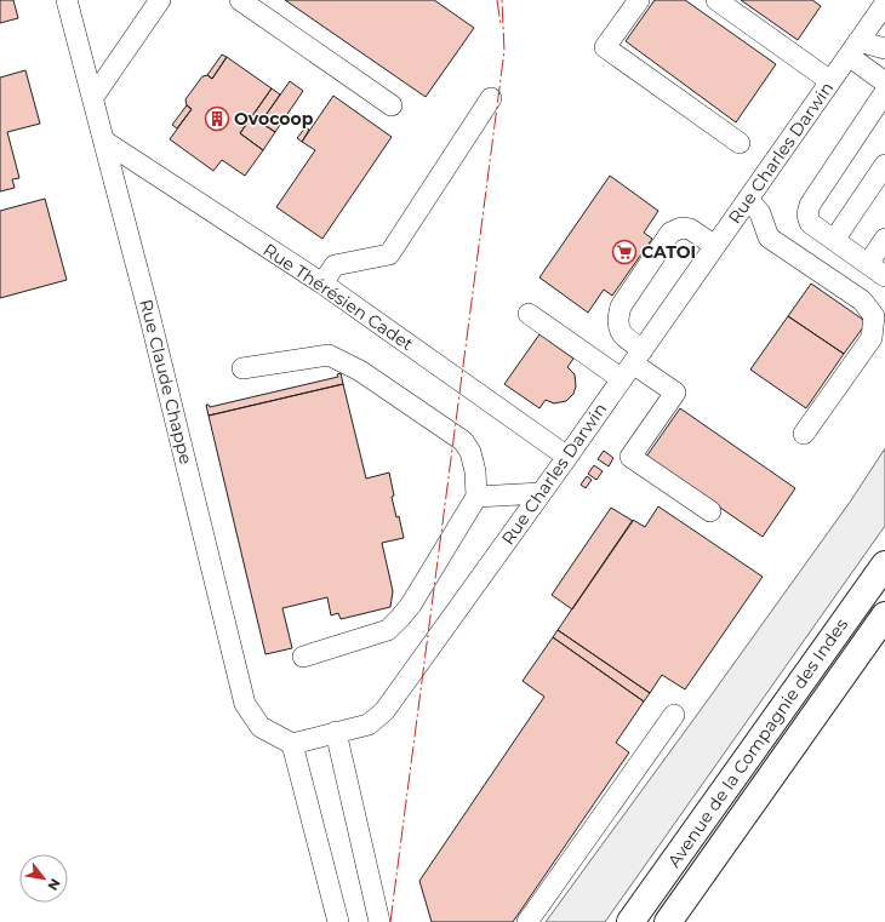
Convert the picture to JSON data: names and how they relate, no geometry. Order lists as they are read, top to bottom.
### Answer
{
  "streets": {
    "main road": ["Avenue de la Compagnie des Indes"],
    "street": ["Rue Charles Darwin", "Rue Thérésien Cadet", "Rue Claude Chappe"]
  },
  "crossings": [
    ["Rue Charles Darwin", "Rue Thérésien Cadet"],
    ["Rue Charles Darwin", "Rue Claude Chappe"],
    ["Rue Thérésien Cadet", "Rue Claude Chappe"]
  ],
  "places": {
    "building": ["Ovocoop"],
    "supermarket": ["CATOI"]
  },
  "north": "bottom right"
}
